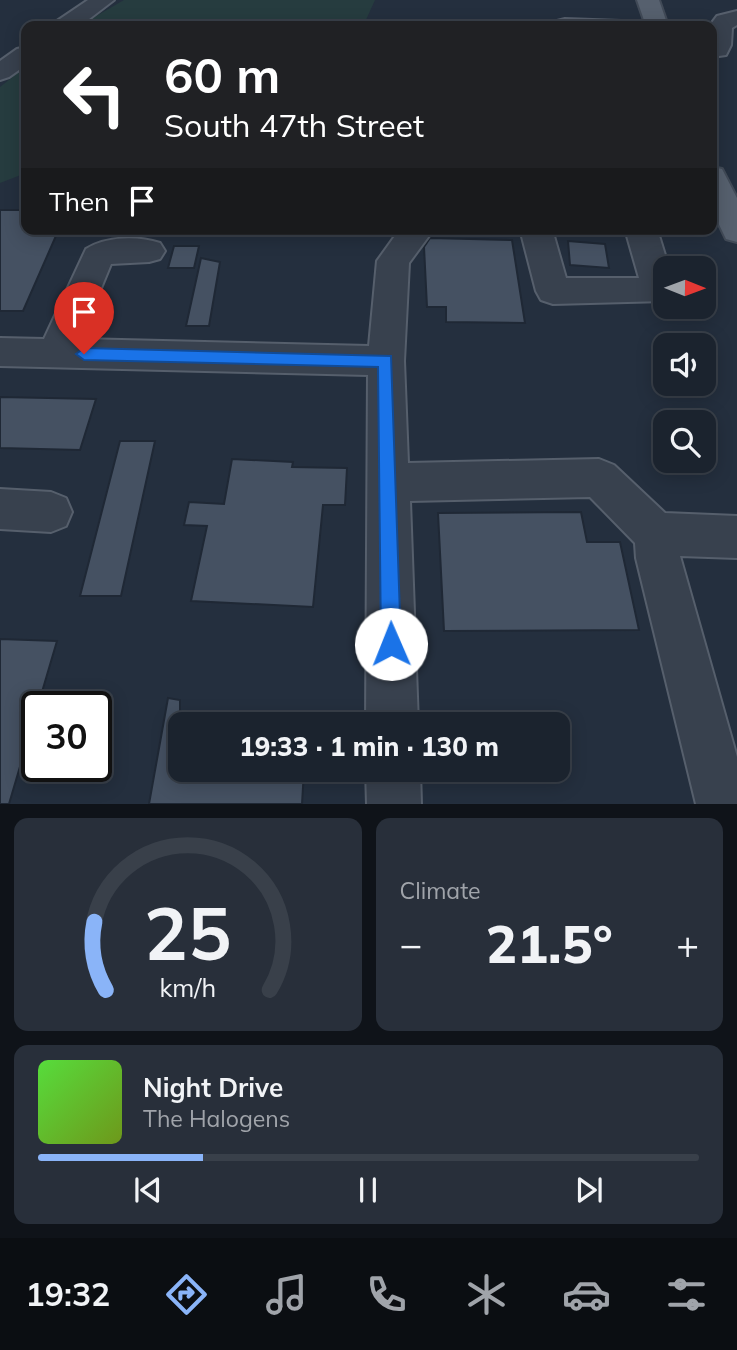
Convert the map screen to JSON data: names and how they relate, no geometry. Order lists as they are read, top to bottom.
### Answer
{
  "north": "right",
  "page": {
    "turn": ["60 m", "South 47th Street"],
    "then": "Then",
    "limit": "30",
    "trip": "19:33 · 1 min · 130 m",
    "tile": "Climate",
    "heat": ["−", "21.5°", "+"],
    "song": ["Night Drive", "The Halogens"],
    "tabs": "19:32",
    "gauge": ["25", "km/h"]
  }
}
